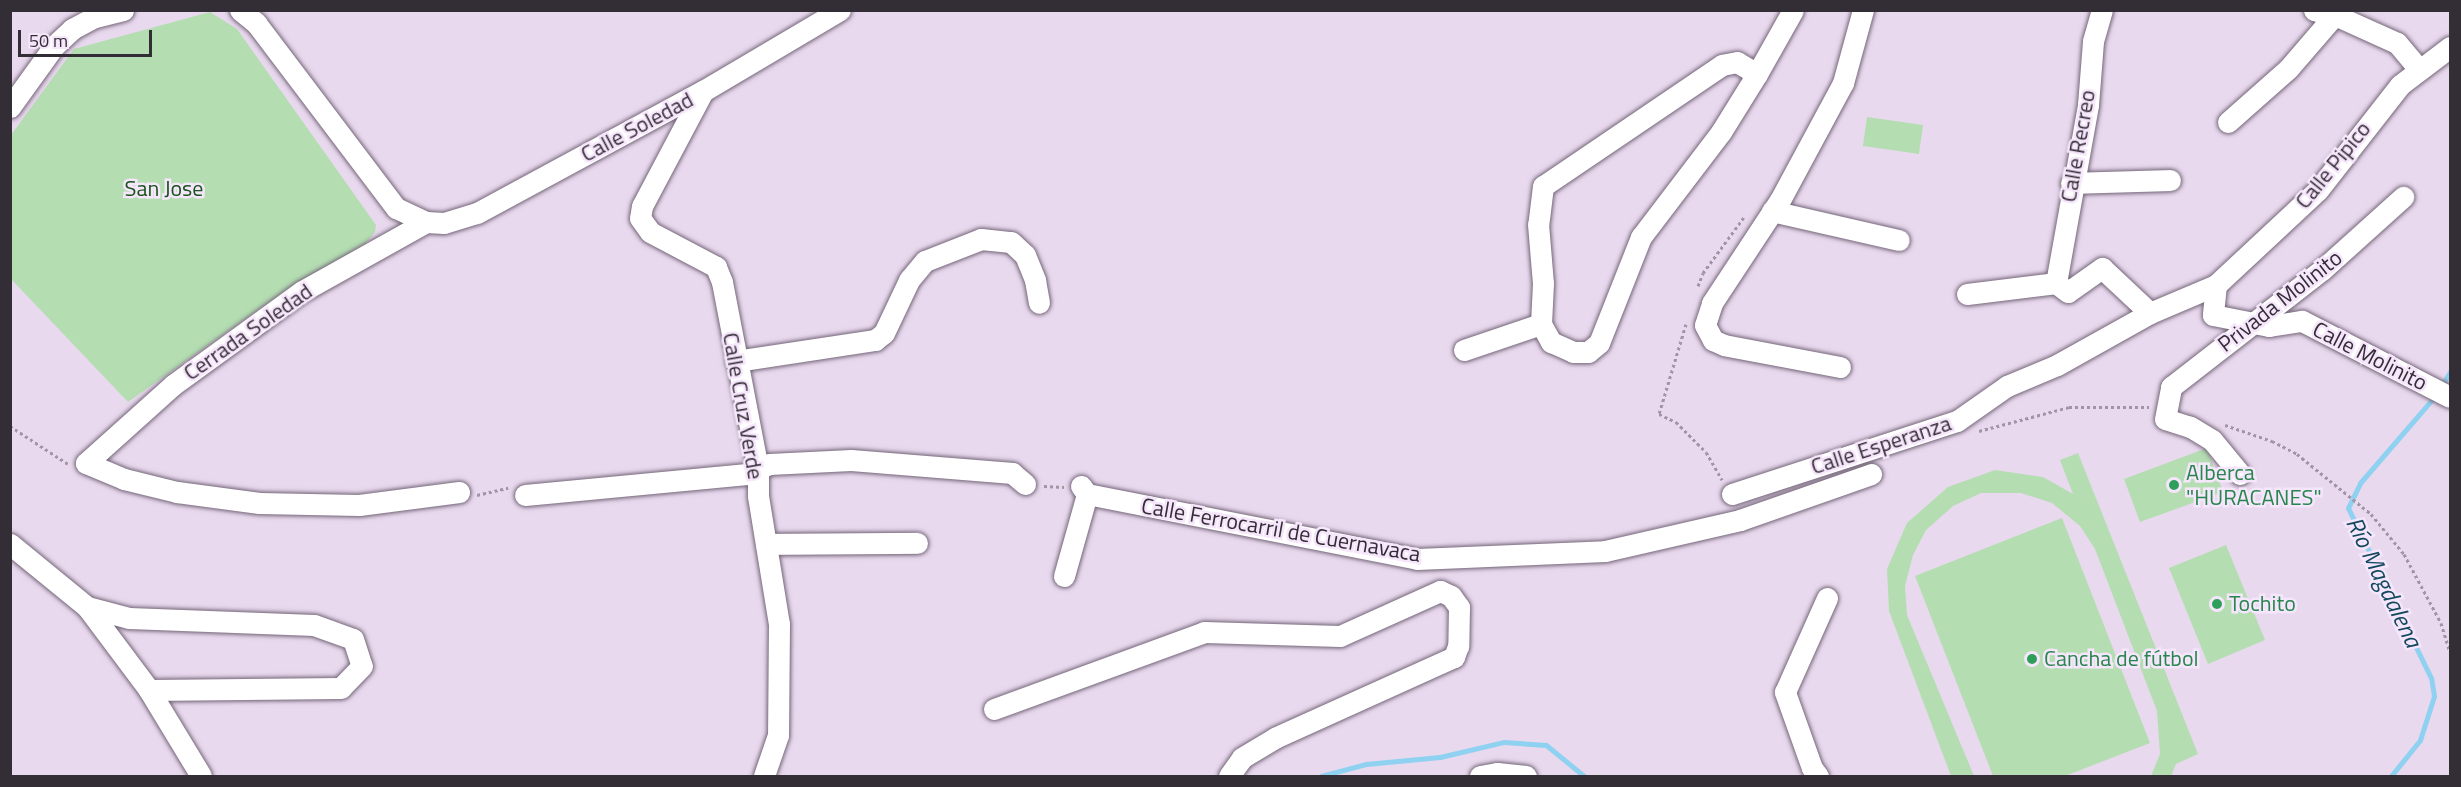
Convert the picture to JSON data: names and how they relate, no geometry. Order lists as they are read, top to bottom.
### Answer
{
  "streets": {
    "street": [
      "Calle Soledad",
      "Calle Recreo",
      "Calle Pipico",
      "Privada Molinito",
      "Cerrada Soledad",
      "Calle Molinito",
      "Calle Cruz Verde",
      "Calle Esperanza",
      "Calle Ferrocarril de Cuernavaca"
    ]
  },
  "crossings": [
    ["Calle Soledad", "Cerrada Soledad"],
    ["Calle Soledad", "Calle Cruz Verde"],
    ["Calle Pipico", "Calle Molinito"],
    ["Calle Pipico", "Calle Esperanza"],
    ["Privada Molinito", "Calle Molinito"],
    ["Calle Molinito", "Calle Esperanza"]
  ],
  "water": ["Río Magdalena"],
  "parks": ["San Jose"],
  "places": ["Alberca \"HURACANES\"", "Tochito", "Cancha de fútbol"],
  "scale_bar": "50 m"
}
